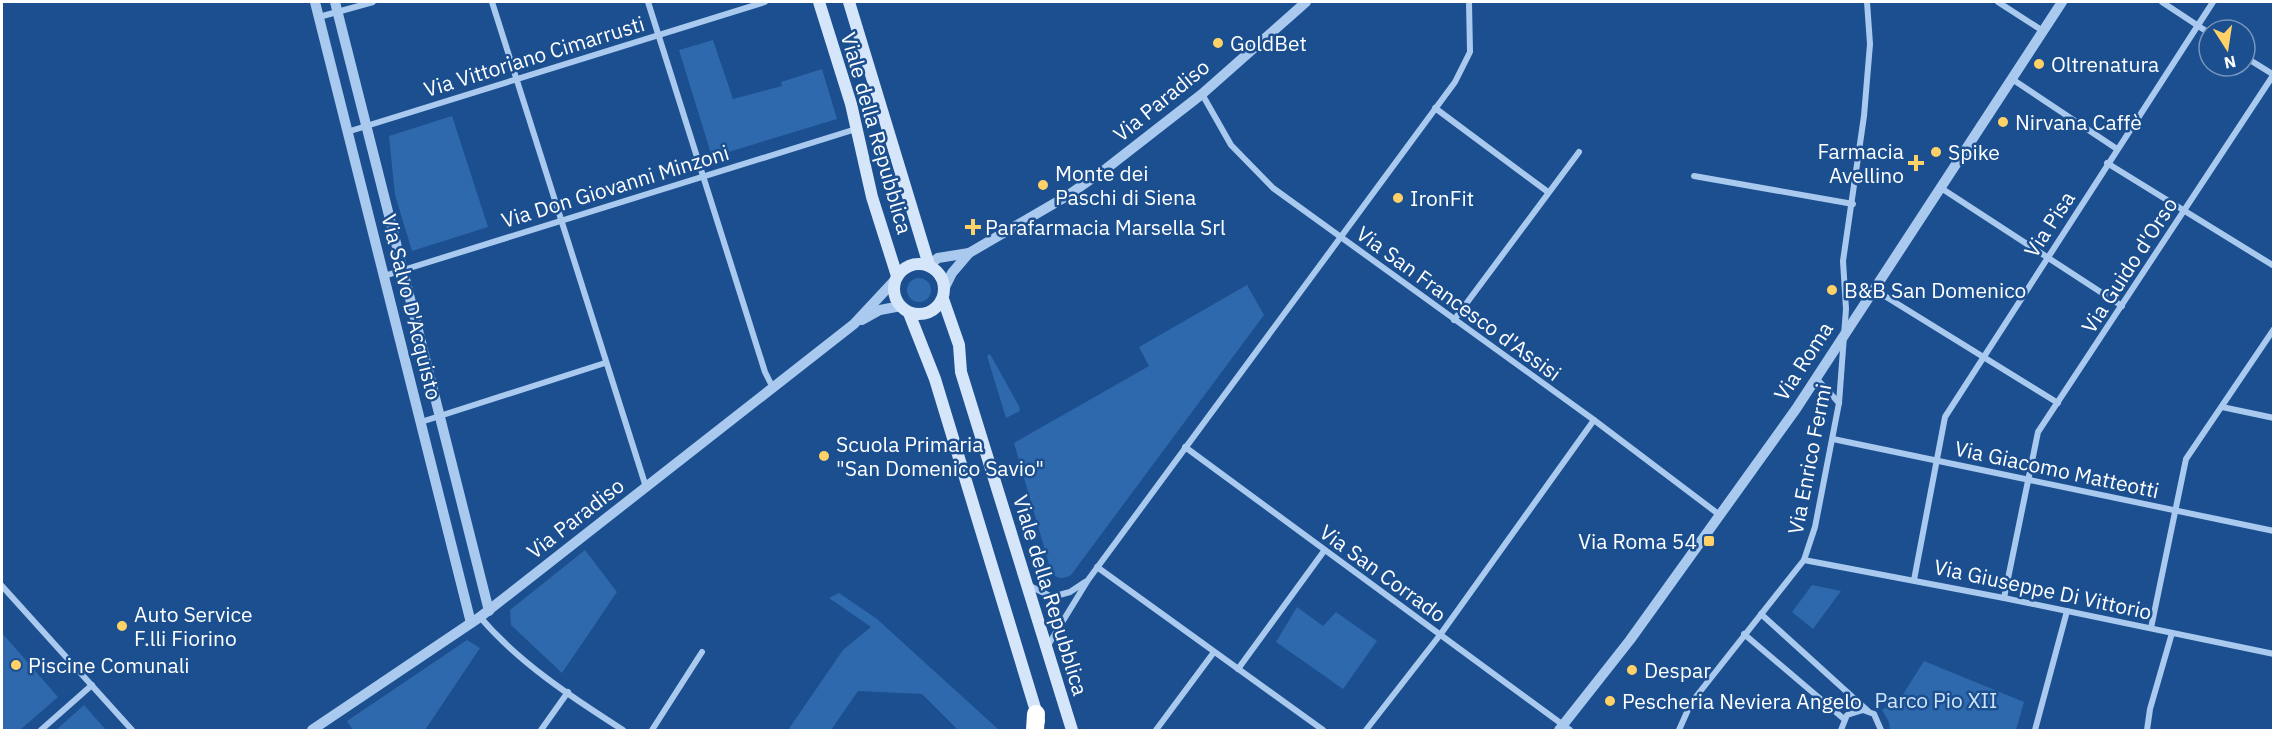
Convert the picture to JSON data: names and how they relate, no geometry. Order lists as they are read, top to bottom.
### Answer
{
  "streets": {
    "main road": ["Viale della Repubblica"],
    "street": [
      "Via Vittoriano Cimarrusti",
      "Via Paradiso",
      "Via Don Giovanni Minzoni",
      "Via Pisa",
      "Via Guido d'Orso",
      "Via San Francesco d'Assisi",
      "Via Salvo D'Acquisto",
      "Via Roma",
      "Via Enrico Fermi",
      "Via Giacomo Matteotti",
      "Via San Corrado",
      "Via Giuseppe Di Vittorio"
    ]
  },
  "crossings": [
    ["Via Vittoriano Cimarrusti", "Via Salvo D'Acquisto"],
    ["Via Paradiso", "Viale della Repubblica"],
    ["Via Paradiso", "Via San Francesco d'Assisi"],
    ["Via Paradiso", "Via Salvo D'Acquisto"],
    ["Viale della Repubblica", "Via Don Giovanni Minzoni"],
    ["Via Don Giovanni Minzoni", "Via Salvo D'Acquisto"],
    ["Via Pisa", "Via Giacomo Matteotti"],
    ["Via Pisa", "Via Giuseppe Di Vittorio"],
    ["Via Guido d'Orso", "Via Giacomo Matteotti"],
    ["Via Guido d'Orso", "Via Giuseppe Di Vittorio"],
    ["Via San Francesco d'Assisi", "Via Roma"],
    ["Via Roma", "Via Enrico Fermi"],
    ["Via Roma", "Via San Corrado"],
    ["Via Enrico Fermi", "Via Giacomo Matteotti"],
    ["Via Enrico Fermi", "Via Giuseppe Di Vittorio"]
  ],
  "parks": ["Parco Pio XII"],
  "places": {
    "other": [
      "GoldBet",
      "Oltrenatura",
      "Nirvana Caffè",
      "Spike",
      "Monte dei Paschi di Siena",
      "IronFit",
      "B&B San Domenico",
      "Scuola Primaria \"San Domenico Savio\"",
      "Auto Service F.lli Fiorino",
      "Piscine Comunali",
      "Despar",
      "Pescheria Neviera Angelo"
    ],
    "health": ["Farmacia Avellino", "Parafarmacia Marsella Srl"],
    "transit": ["Via Roma 54"]
  },
  "north": "bottom"
}
